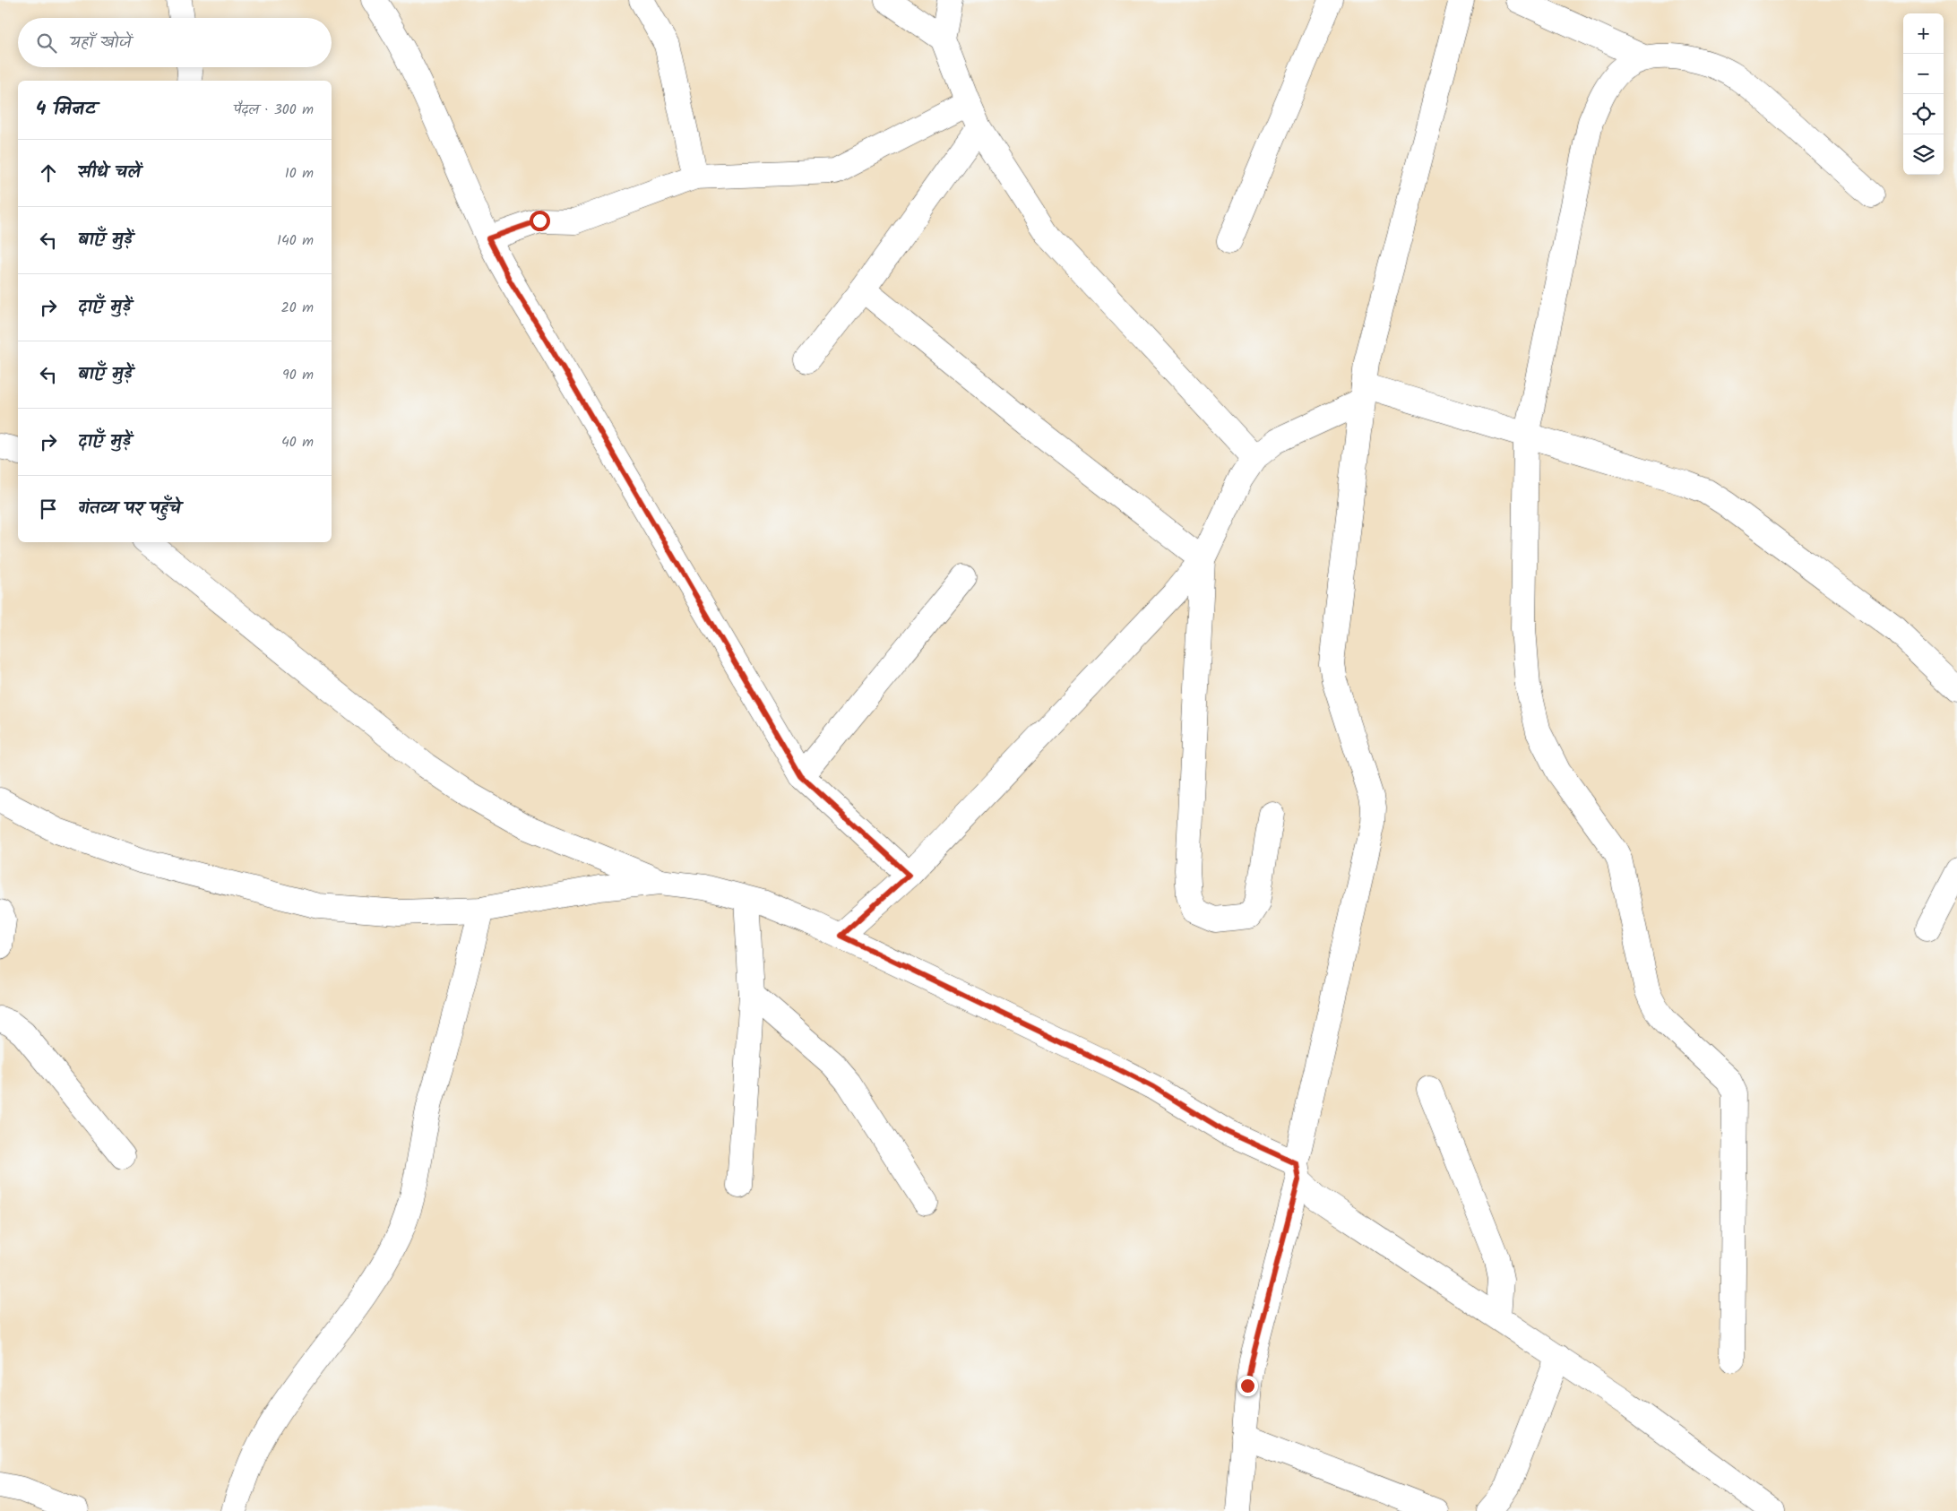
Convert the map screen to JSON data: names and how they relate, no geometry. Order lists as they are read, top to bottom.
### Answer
{
  "page": {
    "map_buttons": ["+", "−"],
    "search": "यहाँ खोजें",
    "heading": ["4 मिनट", "पैदल · 300 m"],
    "list": [
      ["सीधे चलें", "10 m"],
      ["बाएँ मुड़ें", "140 m"],
      ["दाएँ मुड़ें", "20 m"],
      ["बाएँ मुड़ें", "90 m"],
      ["दाएँ मुड़ें", "40 m"],
      "गंतव्य पर पहुँचे"
    ]
  }
}
